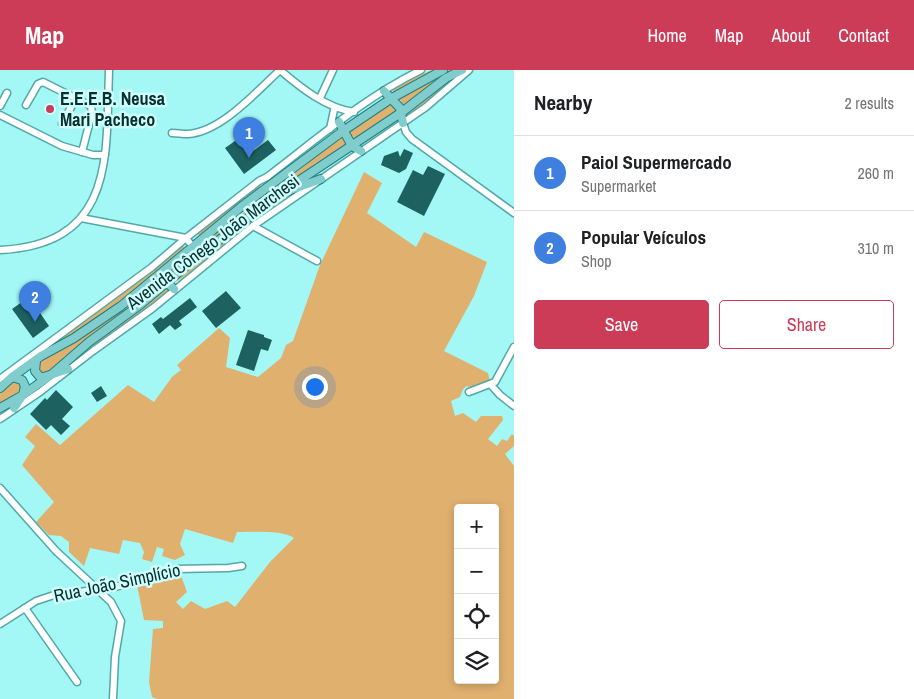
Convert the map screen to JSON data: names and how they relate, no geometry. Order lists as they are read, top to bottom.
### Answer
{
  "streets": {
    "main road": ["Avenida Cônego João Marchesi"],
    "street": ["Rua João Simplício"]
  },
  "places": ["E.E.E.B. Neusa Mari Pacheco"],
  "page": {
    "header": "Map",
    "nav": [
      "Home",
      "Map",
      "About",
      "Contact"
    ],
    "heading": ["Nearby", "2 results"],
    "pins": ["1", "2"],
    "list": [
      {
        "mark": "1",
        "name": "Paiol Supermercado",
        "note": "Supermarket",
        "value": "260 m"
      },
      {
        "mark": "2",
        "name": "Popular Veículos",
        "note": "Shop",
        "value": "310 m"
      }
    ],
    "buttons": ["Save", "Share"],
    "map_buttons": ["+", "−"]
  }
}
